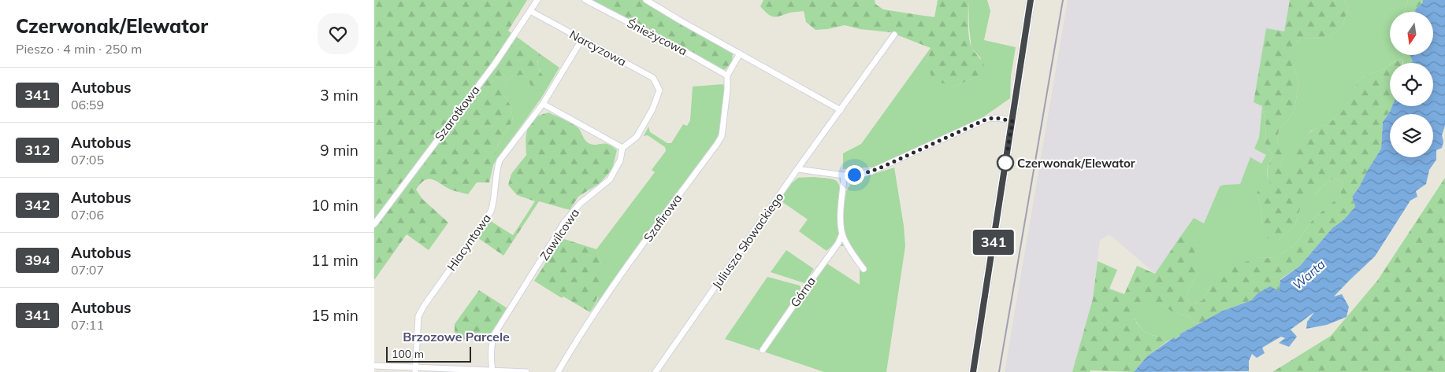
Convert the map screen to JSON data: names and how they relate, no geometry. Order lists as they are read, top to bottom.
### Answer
{
  "streets": {
    "street": [
      "Śnieżycowa",
      "Narcyzowa",
      "Szarotkowa",
      "Szafirowa",
      "Zawilcowa",
      "Juliusza Słowackiego",
      "Hiacyntowa",
      "Górna"
    ]
  },
  "crossings": [
    ["Śnieżycowa", "Szafirowa"],
    ["Narcyzowa", "Szarotkowa"],
    ["Narcyzowa", "Zawilcowa"],
    ["Narcyzowa", "Hiacyntowa"]
  ],
  "districts": ["Brzozowe Parcele"],
  "water": ["Warta"],
  "places": ["Czerwonak/Elewator"],
  "lines": ["bus line 341"],
  "scale_bar": "100 m",
  "north": "bottom",
  "page": {
    "heading": ["Czerwonak/Elewator", "Pieszo · 4 min · 250 m"],
    "on_map": "341",
    "list": [
      {
        "mark": "341",
        "name": "Autobus",
        "note": "06:59",
        "value": "3 min"
      },
      {
        "mark": "312",
        "name": "Autobus",
        "note": "07:05",
        "value": "9 min"
      },
      {
        "mark": "342",
        "name": "Autobus",
        "note": "07:06",
        "value": "10 min"
      },
      {
        "mark": "394",
        "name": "Autobus",
        "note": "07:07",
        "value": "11 min"
      },
      {
        "mark": "341",
        "name": "Autobus",
        "note": "07:11",
        "value": "15 min"
      }
    ],
    "scale": "100 m"
  }
}
